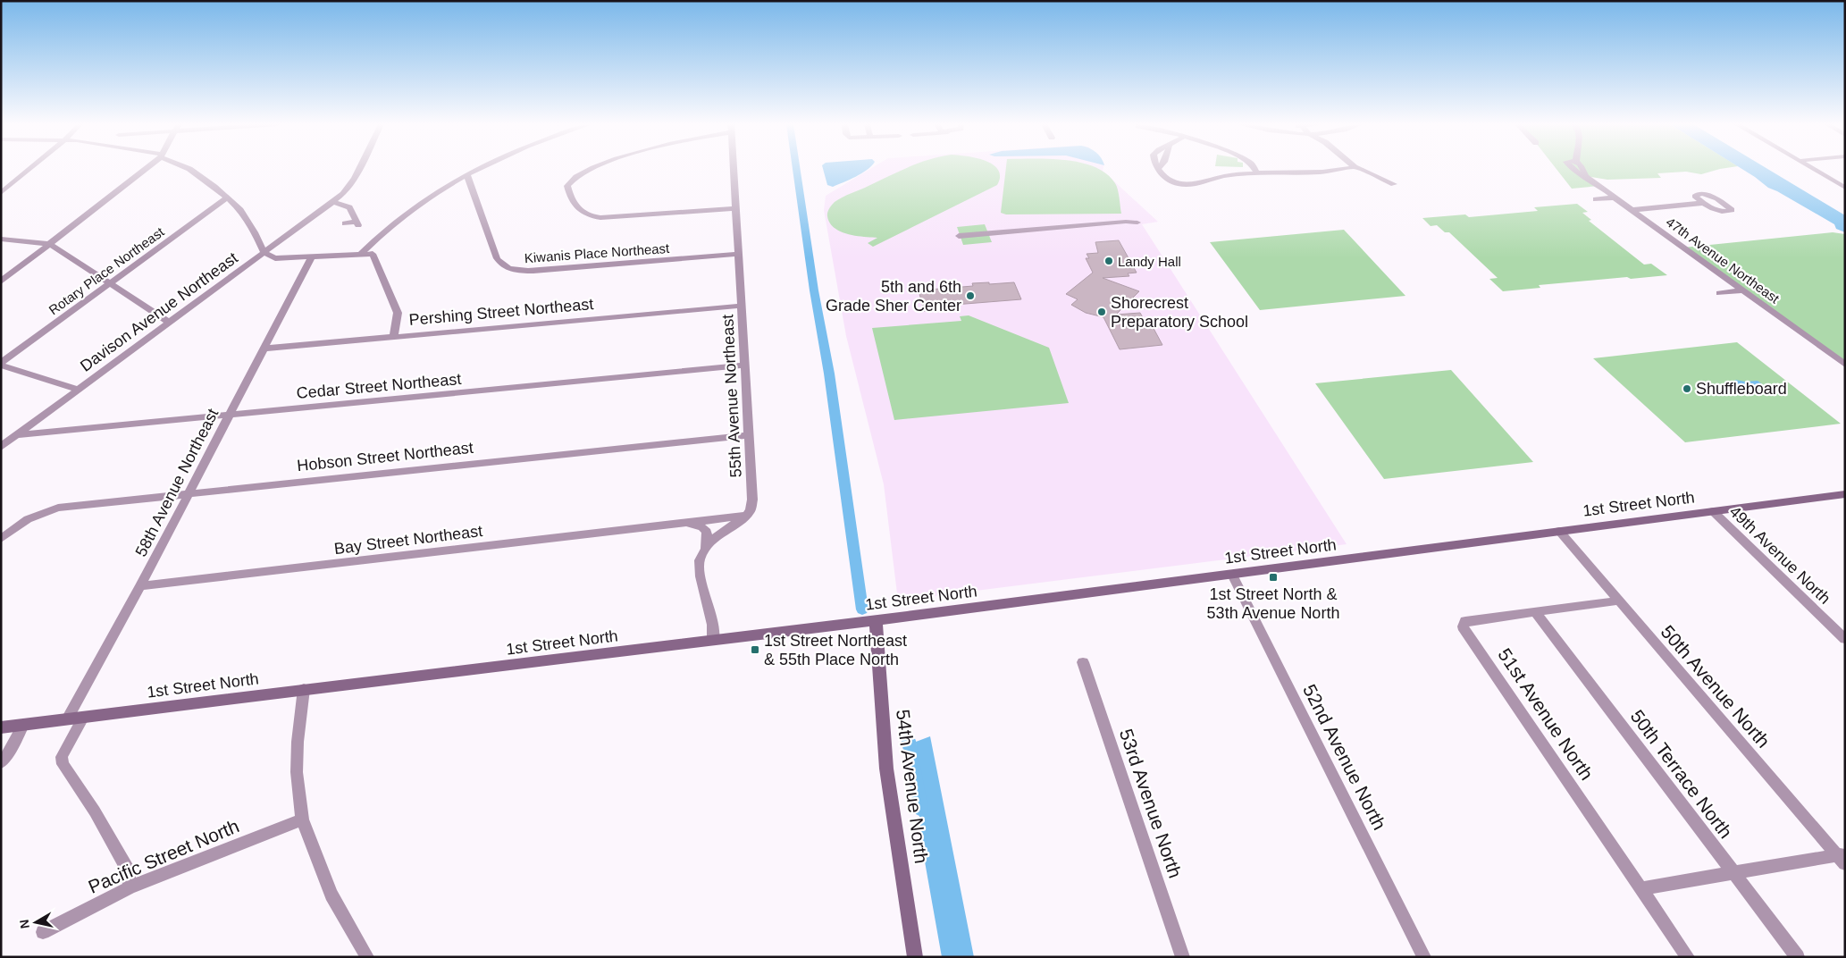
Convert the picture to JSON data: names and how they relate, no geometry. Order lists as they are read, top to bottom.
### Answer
{
  "streets": {
    "street": [
      "Kiwanis Place Northeast",
      "47th Avenue Northeast",
      "Rotary Place Northeast",
      "Davison Avenue Northeast",
      "Pershing Street Northeast",
      "Cedar Street Northeast",
      "55th Avenue Northeast",
      "Hobson Street Northeast",
      "58th Avenue Northeast",
      "1st Street North",
      "Bay Street Northeast",
      "49th Avenue North",
      "50th Avenue North",
      "51st Avenue North",
      "52nd Avenue North",
      "50th Terrace North",
      "54th Avenue North",
      "53rd Avenue North",
      "Pacific Street North"
    ]
  },
  "crossings": [
    ["Kiwanis Place Northeast", "55th Avenue Northeast"],
    ["Davison Avenue Northeast", "Cedar Street Northeast"],
    ["Pershing Street Northeast", "55th Avenue Northeast"],
    ["Pershing Street Northeast", "58th Avenue Northeast"],
    ["Cedar Street Northeast", "55th Avenue Northeast"],
    ["Cedar Street Northeast", "58th Avenue Northeast"],
    ["55th Avenue Northeast", "Hobson Street Northeast"],
    ["55th Avenue Northeast", "Bay Street Northeast"],
    ["Hobson Street Northeast", "58th Avenue Northeast"],
    ["58th Avenue Northeast", "1st Street North"],
    ["58th Avenue Northeast", "Bay Street Northeast"],
    ["1st Street North", "49th Avenue North"],
    ["1st Street North", "50th Avenue North"],
    ["1st Street North", "52nd Avenue North"],
    ["1st Street North", "54th Avenue North"],
    ["50th Avenue North", "51st Avenue North"],
    ["51st Avenue North", "50th Terrace North"]
  ],
  "places": {
    "other": [
      "Landy Hall",
      "5th and 6th Grade Sher Center",
      "Shorecrest Preparatory School",
      "Shuffleboard"
    ],
    "transit": ["1st Street North & 53th Avenue North", "1st Street Northeast & 55th Place North"]
  },
  "north": "left"
}
